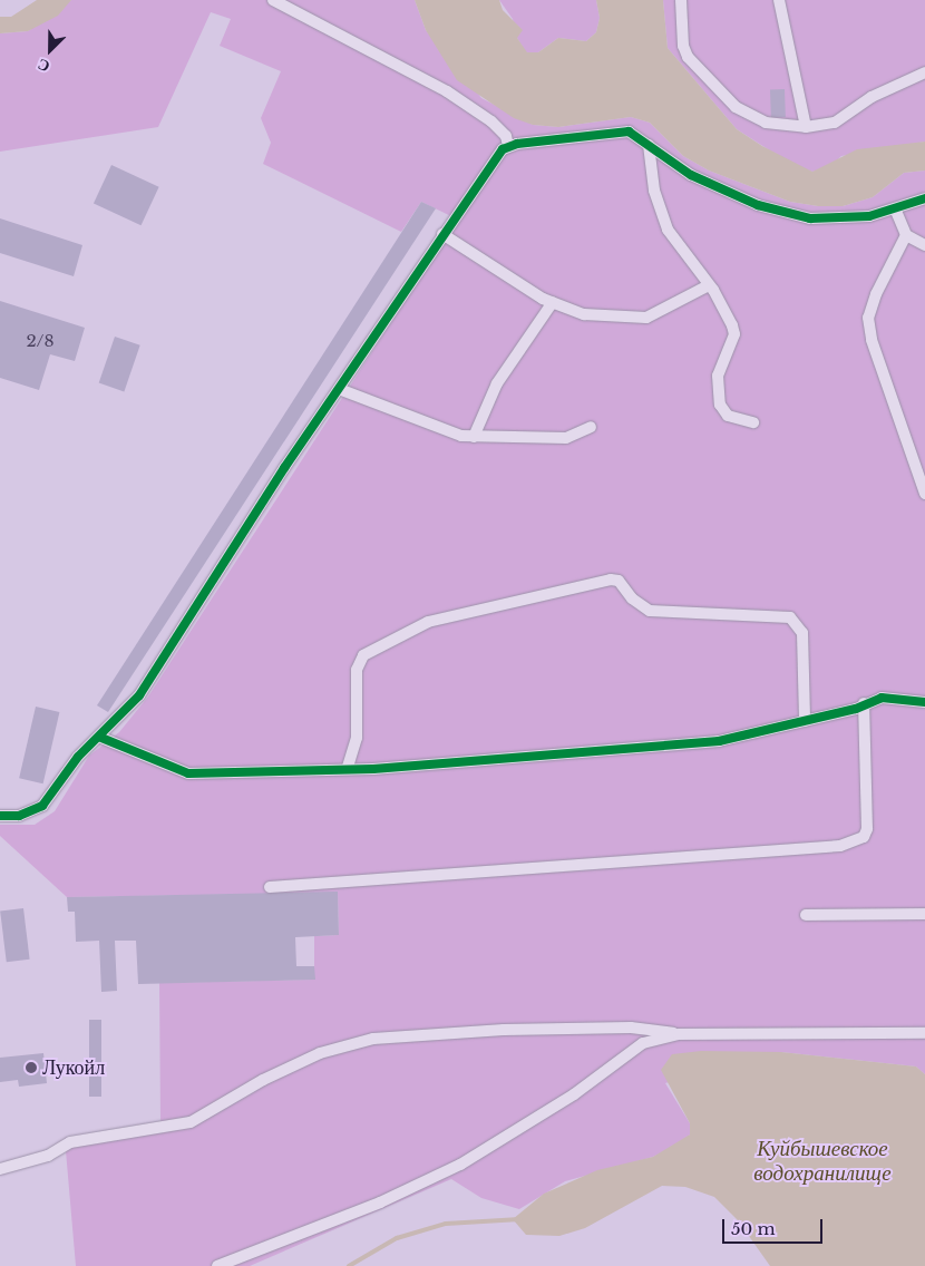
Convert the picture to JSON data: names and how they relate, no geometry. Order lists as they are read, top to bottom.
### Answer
{
  "water": ["Куйбышевское водохранилище"],
  "places": ["Лукойл"],
  "house_numbers": ["2/8"],
  "scale_bar": "50 m",
  "north": "bottom left"
}
